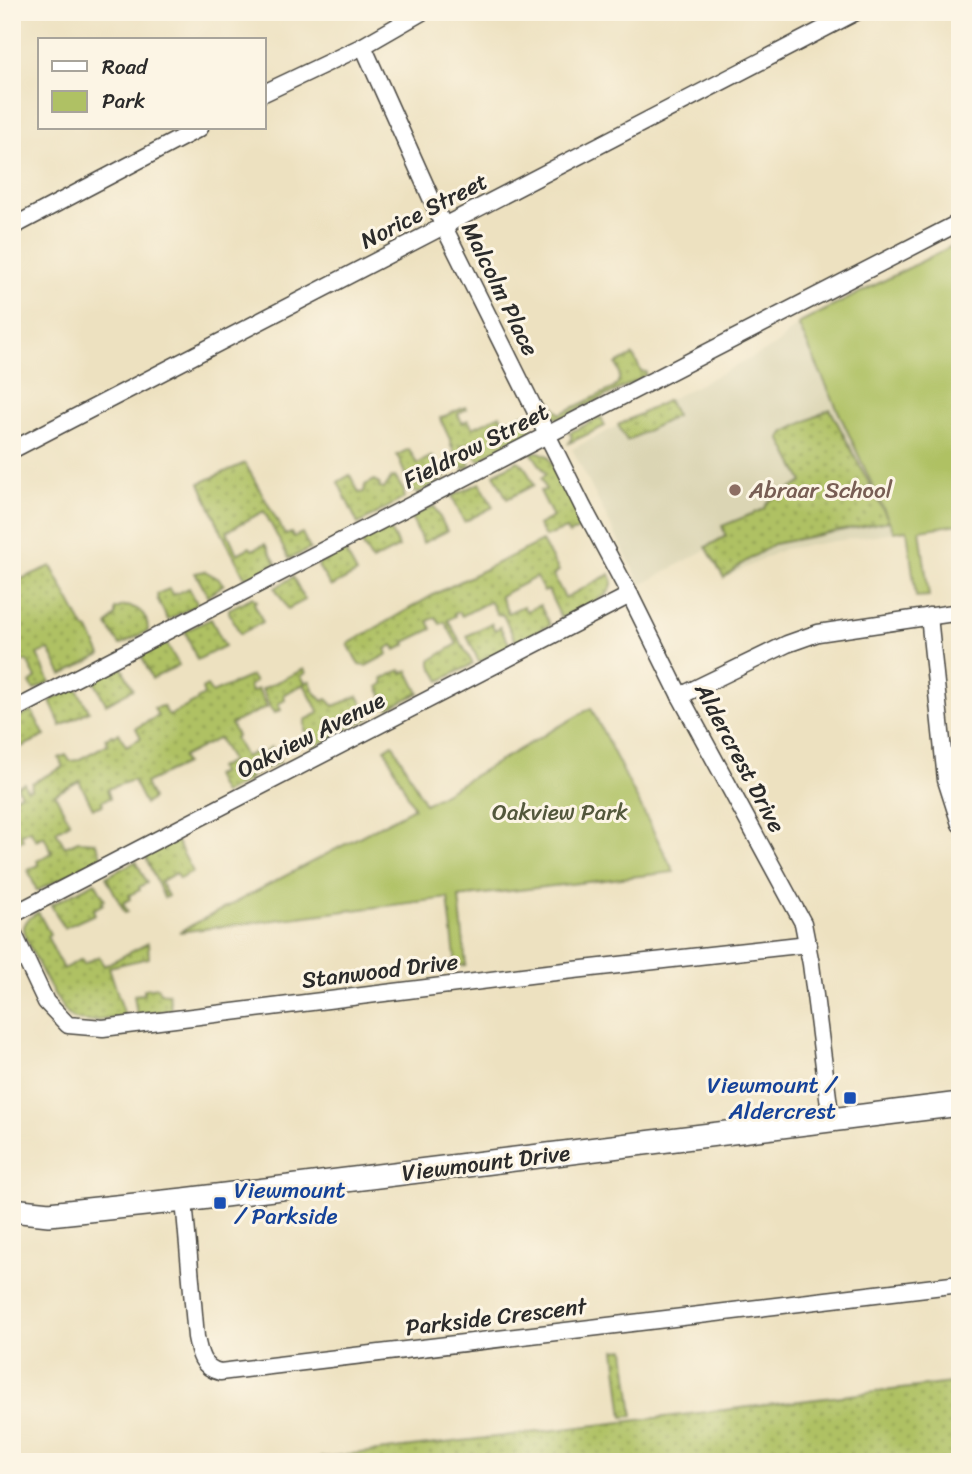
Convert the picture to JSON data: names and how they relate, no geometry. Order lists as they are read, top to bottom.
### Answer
{
  "streets": {
    "street": [
      "Norice Street",
      "Malcolm Place",
      "Fieldrow Street",
      "Oakview Avenue",
      "Aldercrest Drive",
      "Stanwood Drive",
      "Viewmount Drive",
      "Parkside Crescent"
    ]
  },
  "crossings": [
    ["Norice Street", "Malcolm Place"],
    ["Malcolm Place", "Fieldrow Street"],
    ["Malcolm Place", "Aldercrest Drive"],
    ["Fieldrow Street", "Aldercrest Drive"],
    ["Oakview Avenue", "Aldercrest Drive"],
    ["Aldercrest Drive", "Stanwood Drive"],
    ["Aldercrest Drive", "Viewmount Drive"],
    ["Viewmount Drive", "Parkside Crescent"]
  ],
  "parks": ["Oakview Park"],
  "places": {
    "other": ["Abraar School"],
    "transit": ["Viewmount / Aldercrest", "Viewmount / Parkside"]
  },
  "legend": ["Road", "Park"]
}
